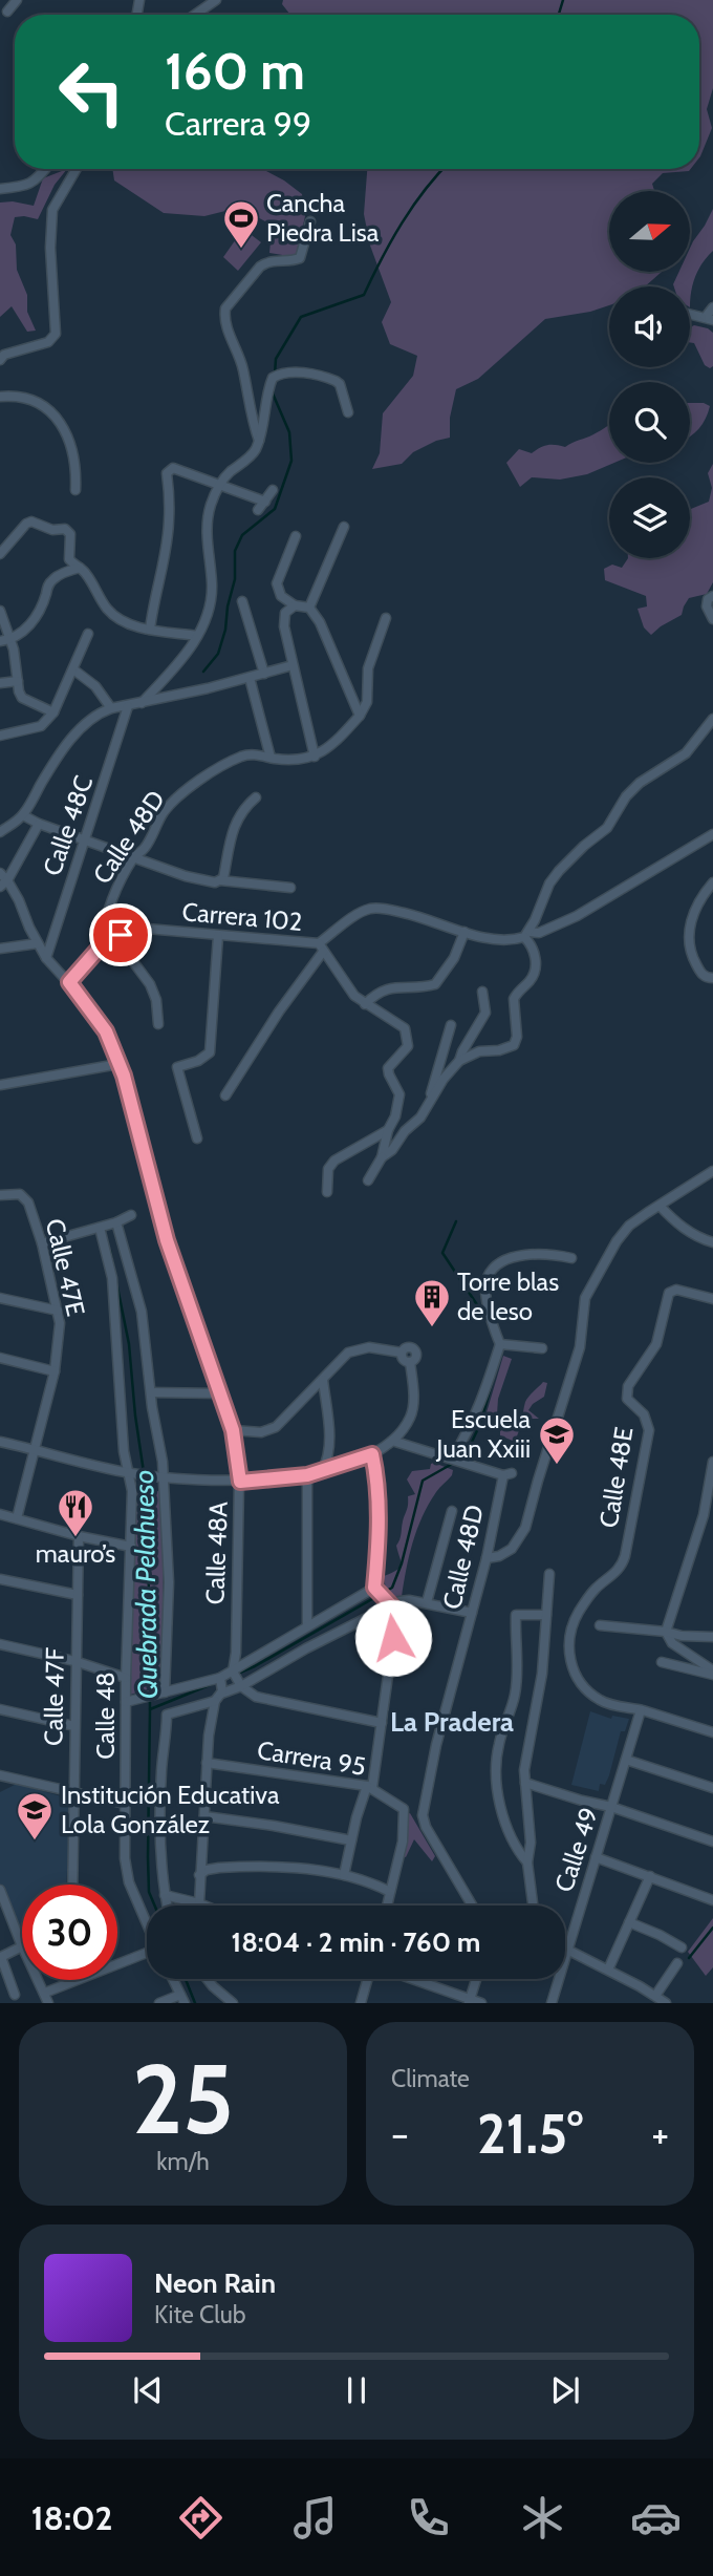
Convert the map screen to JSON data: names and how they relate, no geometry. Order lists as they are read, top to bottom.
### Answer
{
  "streets": {
    "street": [
      "Calle 48C",
      "Calle 48D",
      "Carrera 102",
      "Calle 47E",
      "Calle 48E",
      "Calle 48A",
      "Calle 47F",
      "Calle 48",
      "Carrera 95",
      "Calle 49"
    ]
  },
  "crossings": [
    ["Calle 48C", "Calle 48A"],
    ["Calle 48D", "Carrera 102"],
    ["Carrera 102", "Calle 48A"],
    ["Calle 48E", "Calle 49"]
  ],
  "districts": ["La Pradera"],
  "water": ["Quebrada Pelahueso"],
  "places": {
    "sports": ["Cancha Piedra Lisa"],
    "building": ["Torre blas de leso"],
    "school or university": ["Escuela Juan Xxiii", "Institución Educativa Lola González"],
    "restaurant": ["mauro’s"]
  },
  "north": "right",
  "page": {
    "turn": ["160 m", "Carrera 99"],
    "limit": "30",
    "trip": "18:04 · 2 min · 760 m",
    "tile": [
      ["25", "km/h"],
      "Climate"
    ],
    "heat": ["−", "21.5°", "+"],
    "song": ["Neon Rain", "Kite Club"],
    "tabs": "18:02"
  }
}
